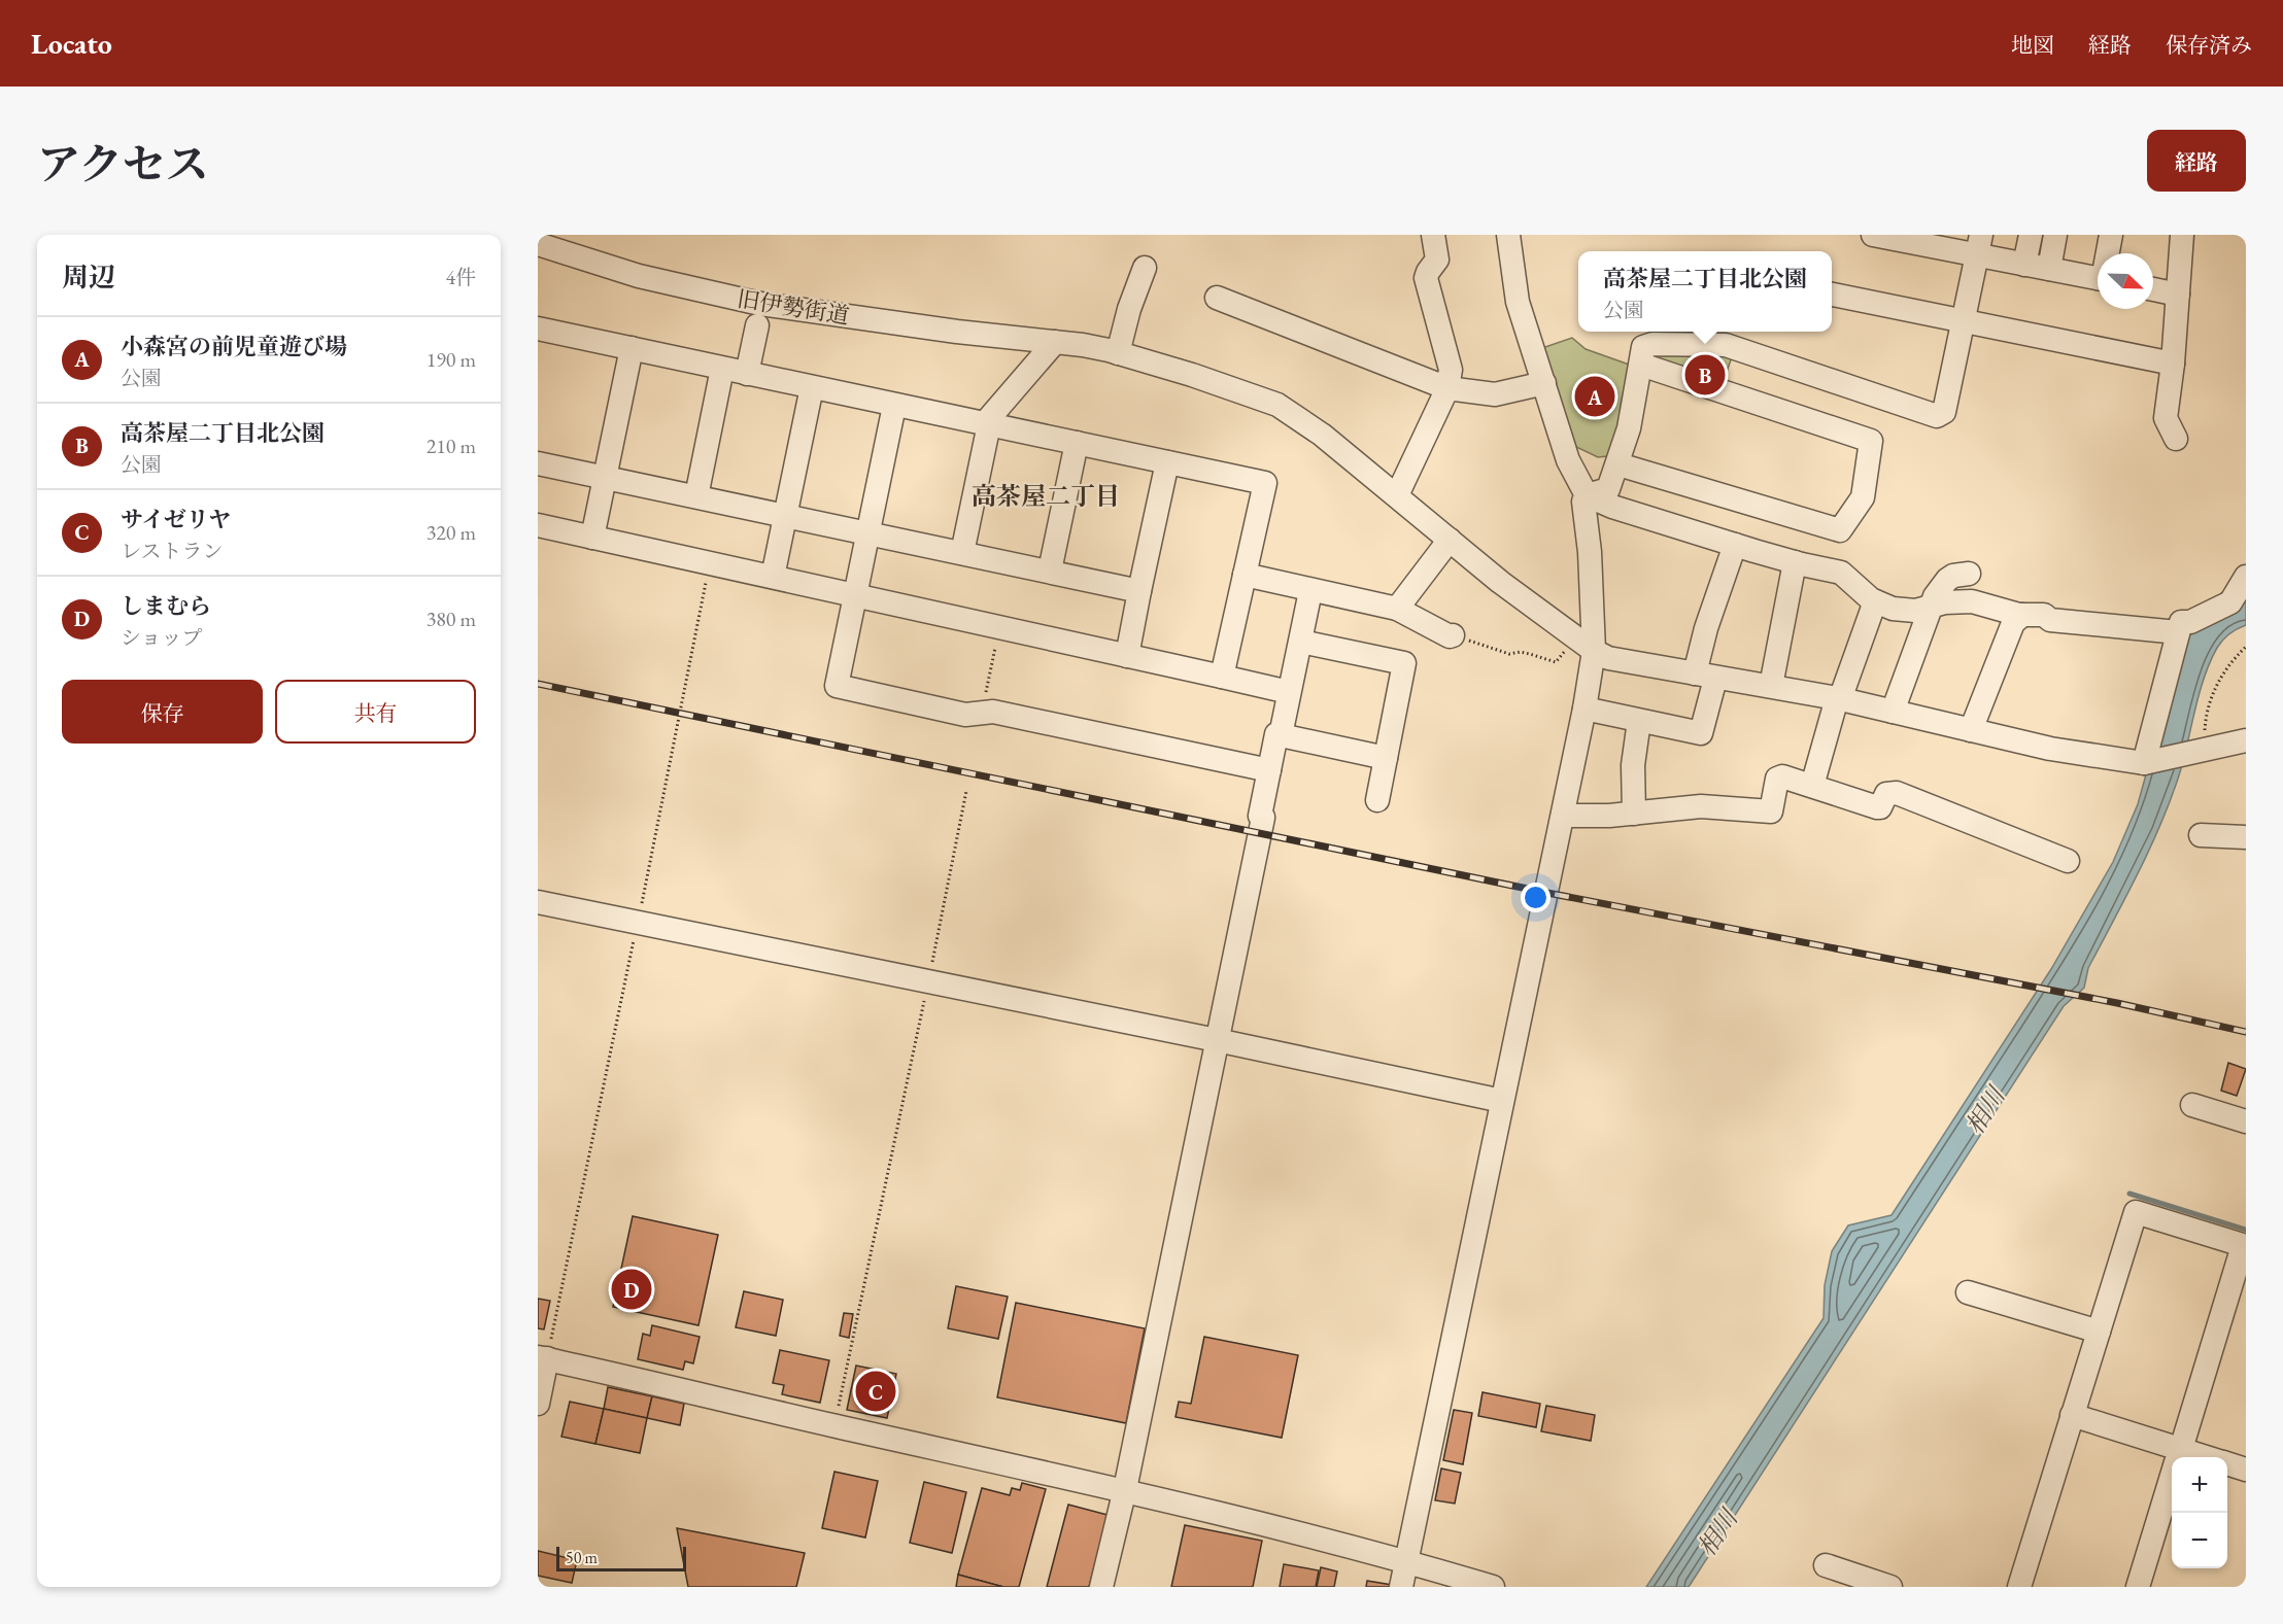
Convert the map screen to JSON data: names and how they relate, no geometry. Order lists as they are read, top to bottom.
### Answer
{
  "streets": {
    "street": ["旧伊勢街道"]
  },
  "districts": ["高茶屋二丁目"],
  "water": ["相川"],
  "scale_bar": "50 m",
  "north": "bottom right",
  "page": {
    "header": "Locato",
    "nav": ["地図", "経路", "保存済み"],
    "title": "アクセス",
    "buttons": [
      "経路",
      ["保存", "共有"]
    ],
    "heading": ["周辺", "4件"],
    "popup": ["高茶屋二丁目北公園", "公園"],
    "list": [
      {
        "mark": "A",
        "name": "小森宮の前児童遊び場",
        "note": "公園",
        "value": "190 m"
      },
      {
        "mark": "B",
        "name": "高茶屋二丁目北公園",
        "note": "公園",
        "value": "210 m"
      },
      {
        "mark": "C",
        "name": "サイゼリヤ",
        "note": "レストラン",
        "value": "320 m"
      },
      {
        "mark": "D",
        "name": "しまむら",
        "note": "ショップ",
        "value": "380 m"
      }
    ],
    "pins": [
      "B",
      "A",
      "D",
      "C"
    ],
    "map_buttons": ["+", "−"],
    "scale": "50 m"
  }
}
